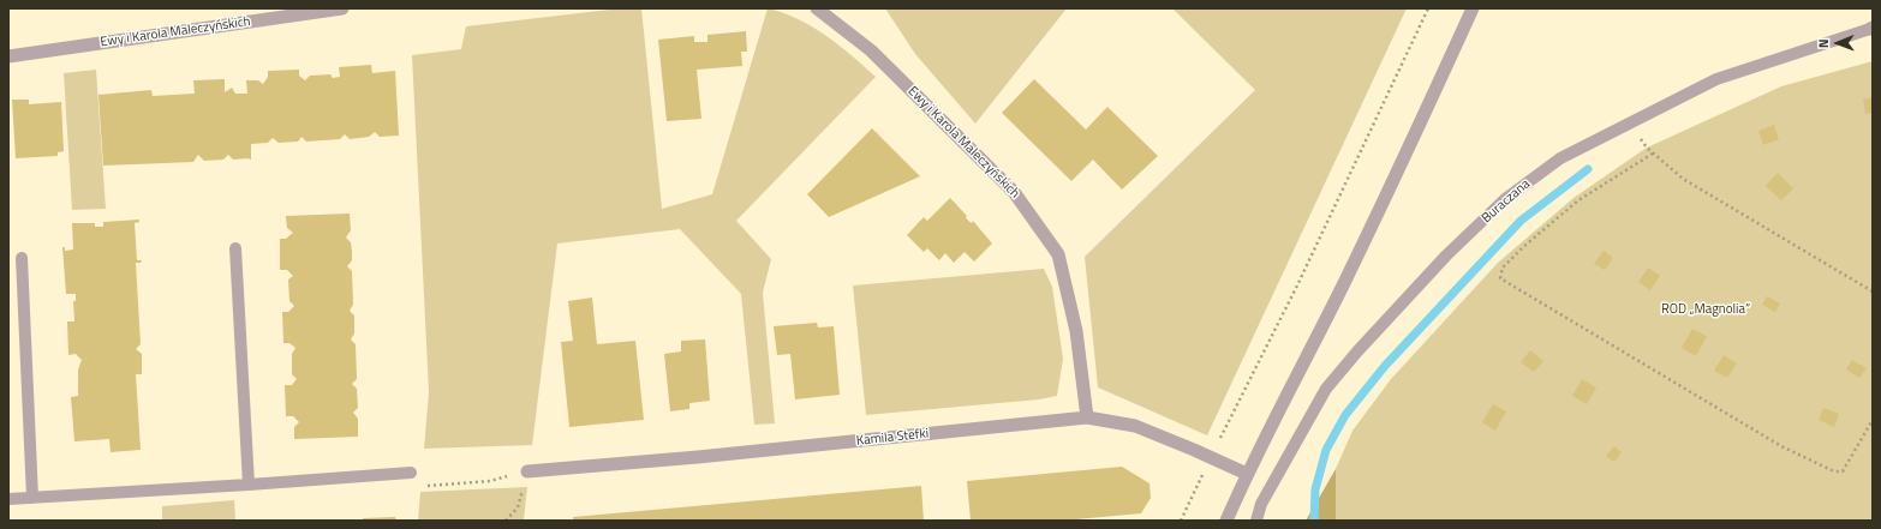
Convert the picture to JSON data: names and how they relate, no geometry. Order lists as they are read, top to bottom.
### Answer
{
  "streets": {
    "street": ["Ewy i Karola Maleczyńskich", "Kamila Stefki"],
    "lane": ["Buraczana"]
  },
  "crossings": [
    ["Ewy i Karola Maleczyńskich", "Kamila Stefki"]
  ],
  "parks": ["ROD „Magnolia”"],
  "north": "left"
}
